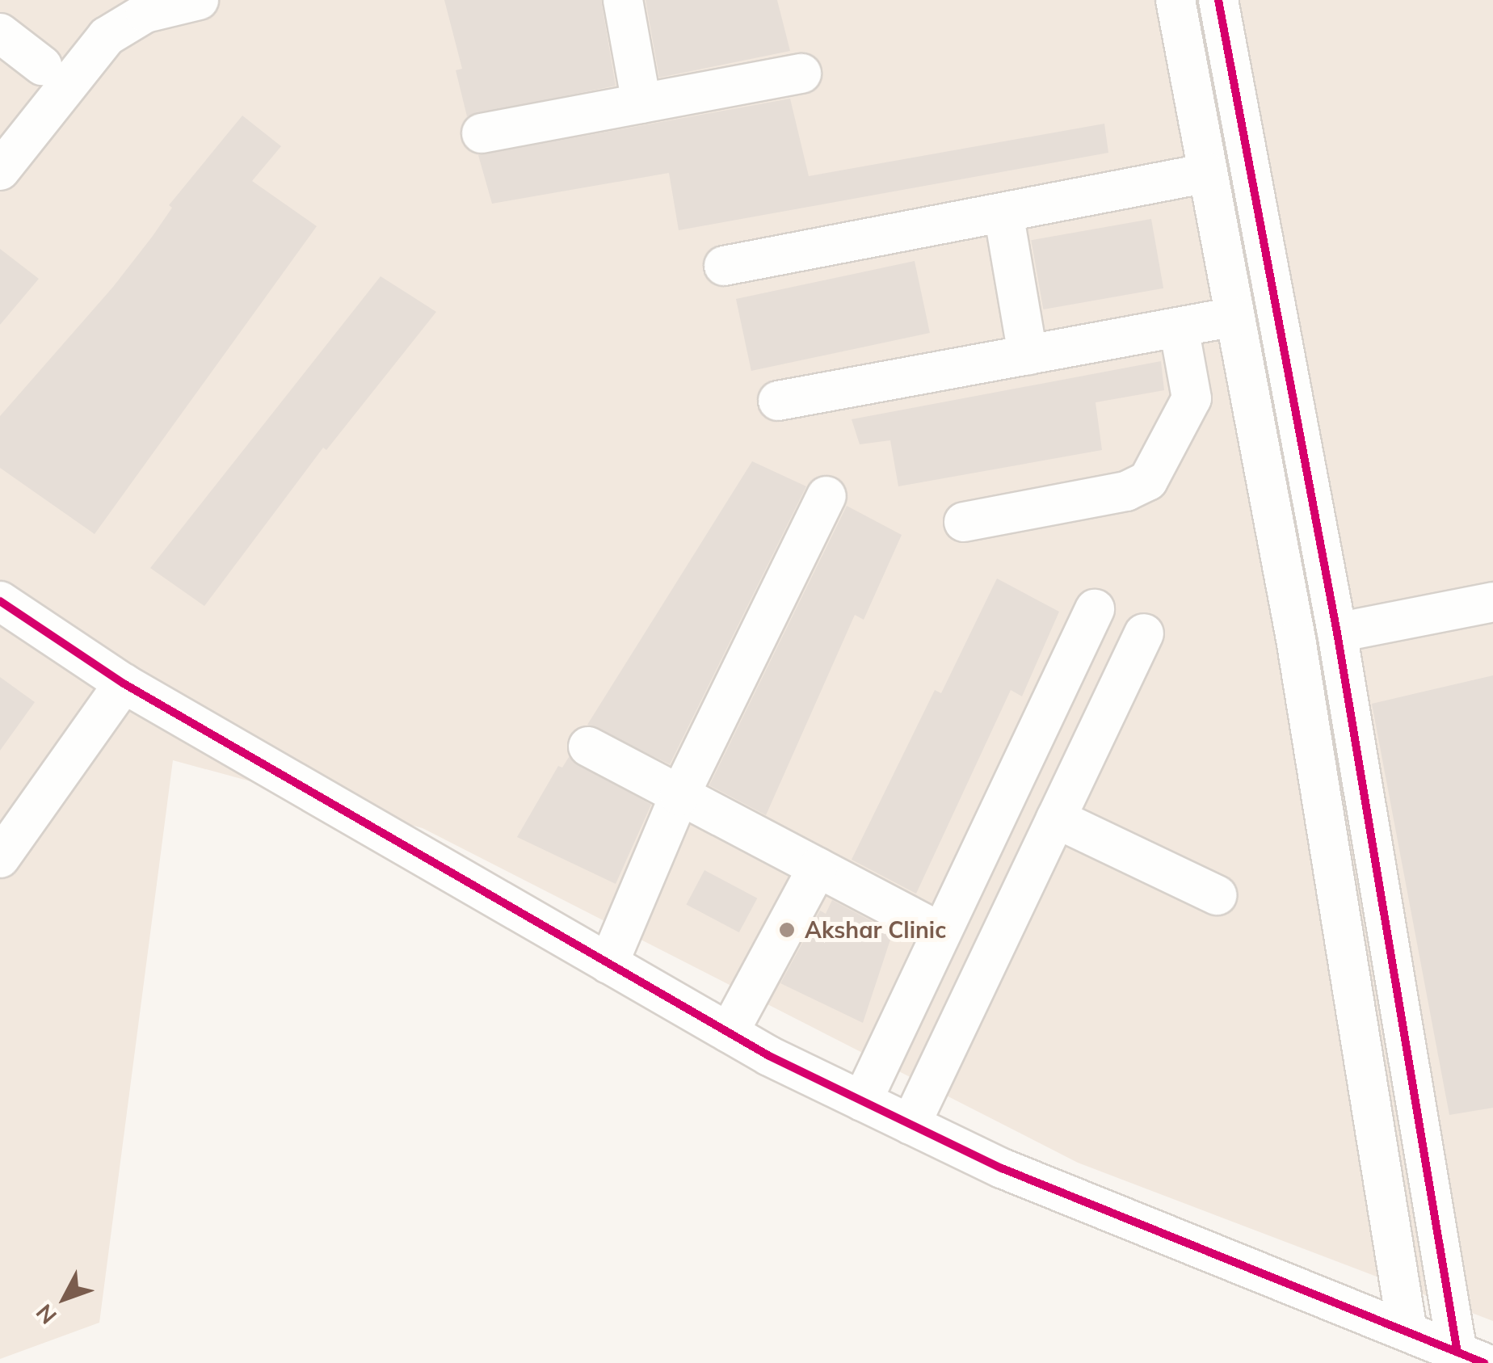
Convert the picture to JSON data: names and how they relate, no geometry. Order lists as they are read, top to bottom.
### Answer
{
  "places": ["Akshar Clinic"],
  "north": "bottom left"
}
